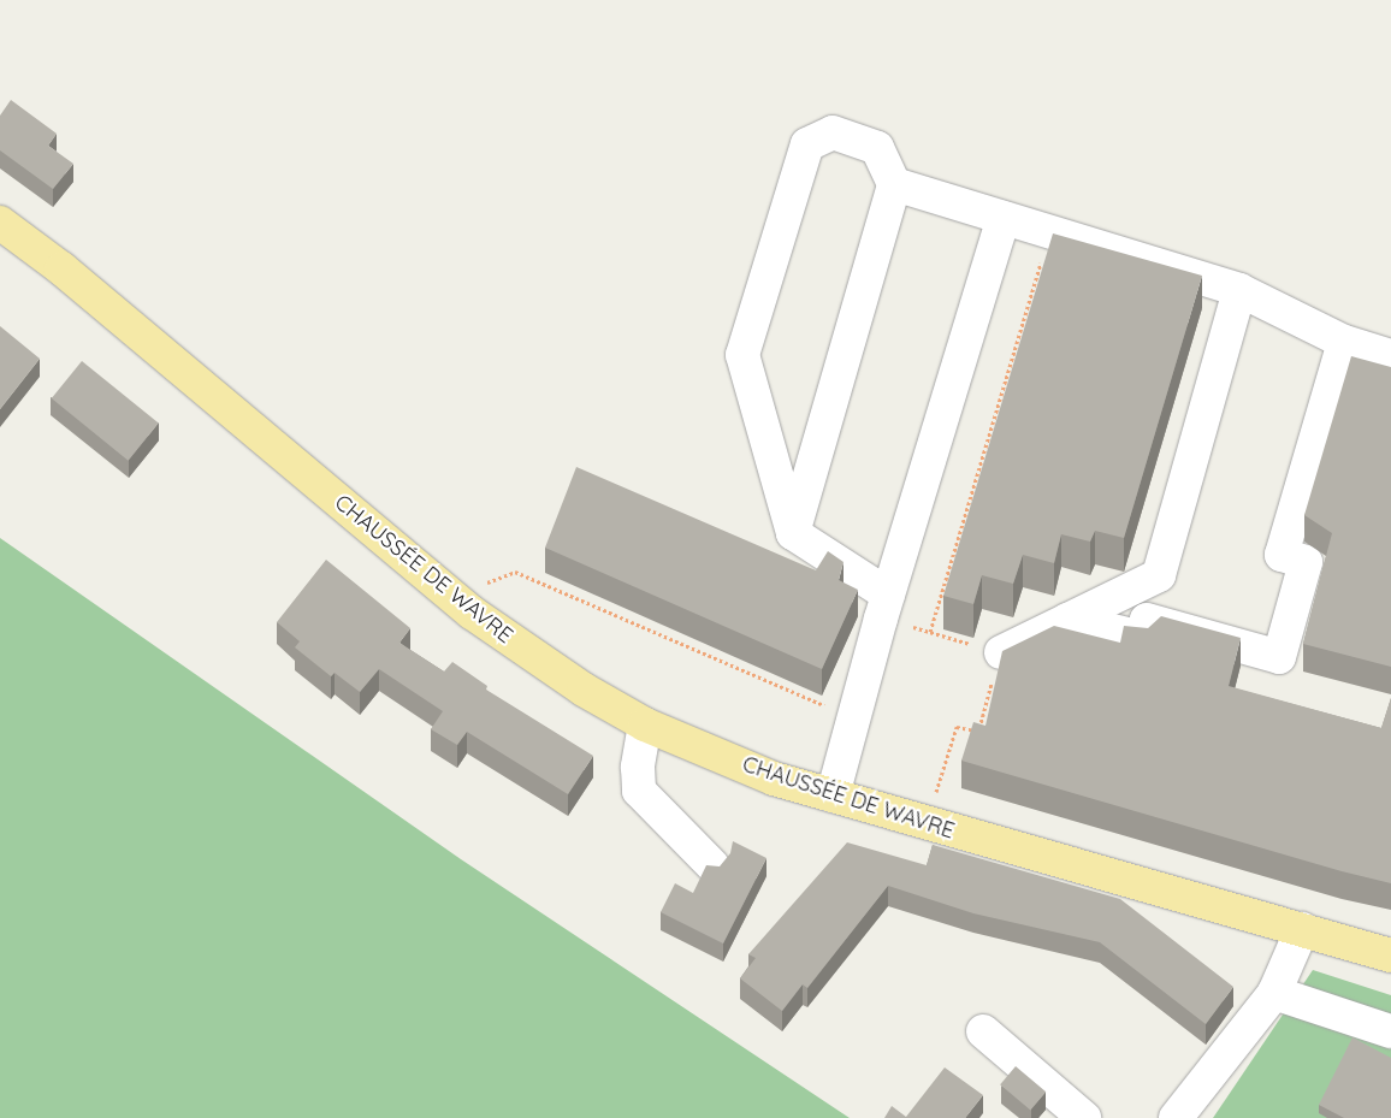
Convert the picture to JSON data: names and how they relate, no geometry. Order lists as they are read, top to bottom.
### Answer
{
  "streets": {
    "main road": ["CHAUSSÉE DE WAVRE"]
  }
}
